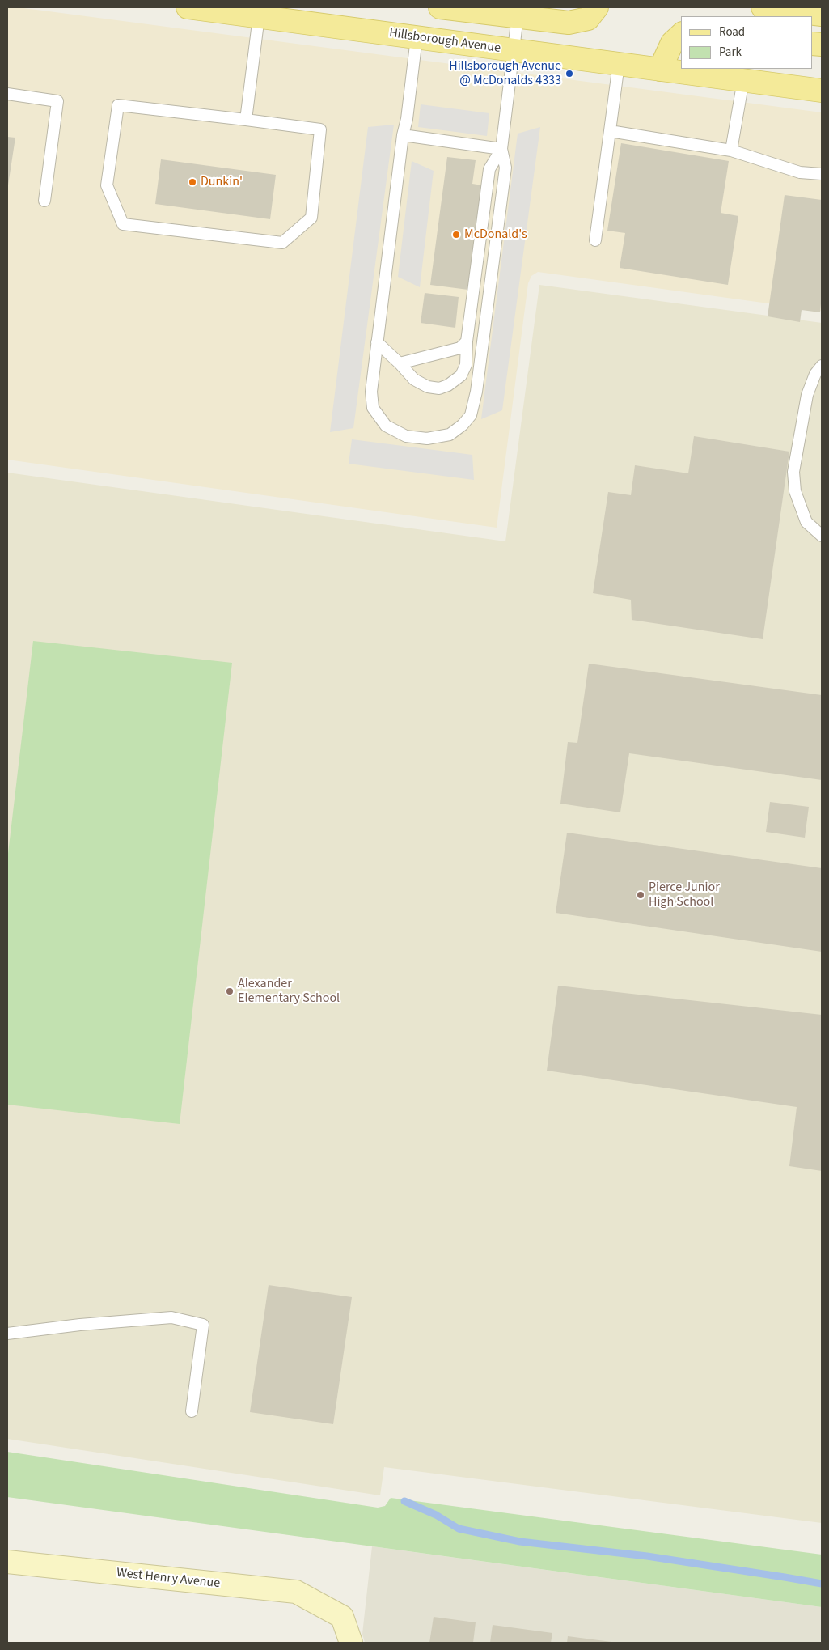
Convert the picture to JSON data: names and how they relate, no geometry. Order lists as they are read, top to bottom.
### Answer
{
  "streets": {
    "main road": ["Hillsborough Avenue"],
    "street": ["West Henry Avenue"]
  },
  "places": [
    "Hillsborough Avenue @ McDonalds 4333",
    "Dunkin'",
    "McDonald's",
    "Pierce Junior High School",
    "Alexander Elementary School"
  ],
  "legend": ["Road", "Park"]
}
